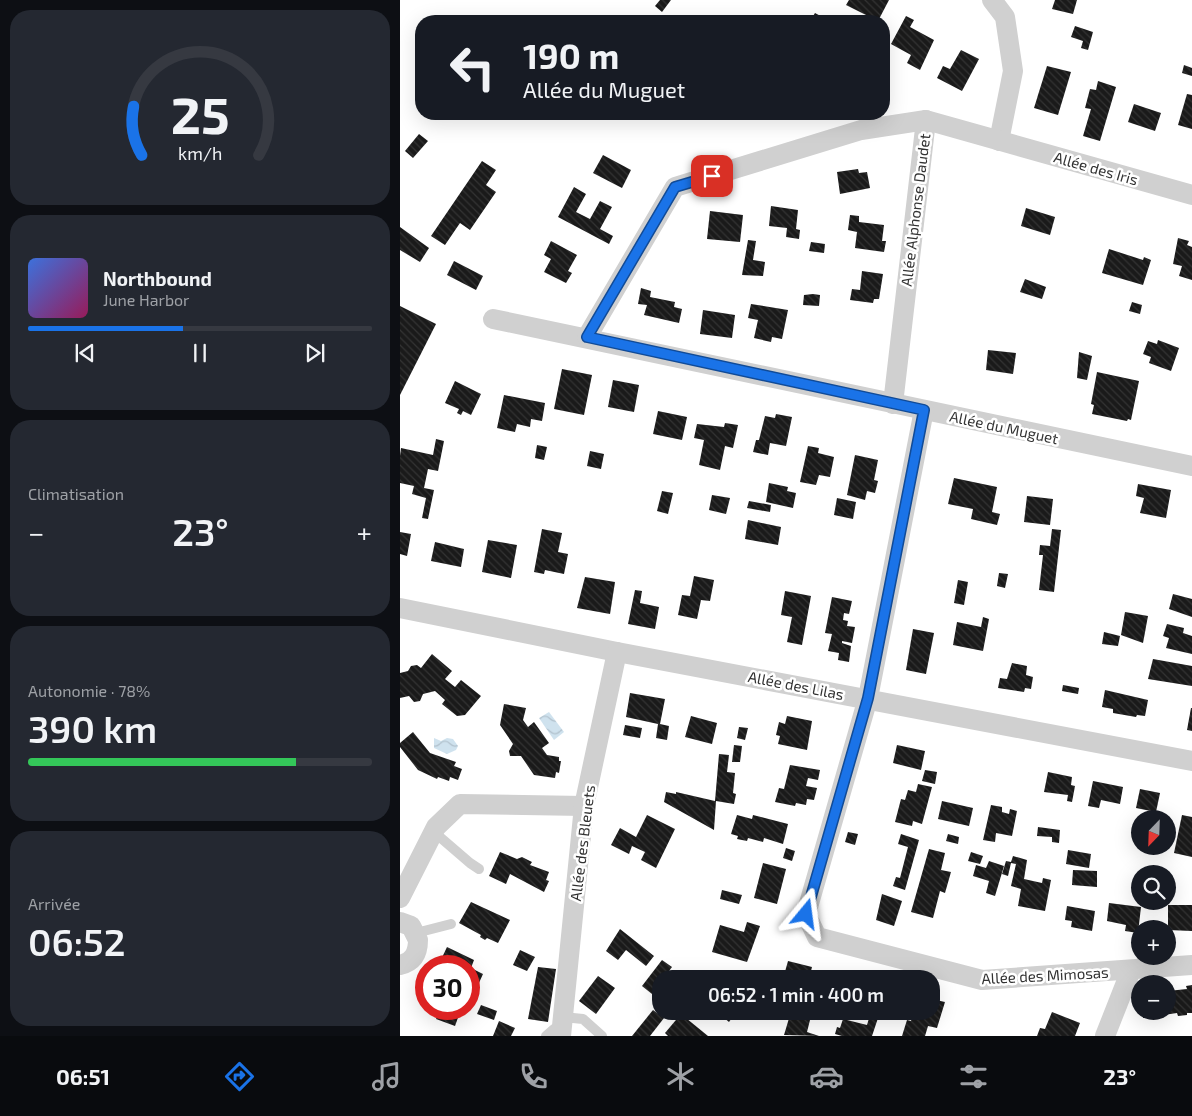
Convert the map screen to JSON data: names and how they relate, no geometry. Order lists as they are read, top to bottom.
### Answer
{
  "streets": {
    "street": [
      "Allée des Iris",
      "Allée Alphonse Daudet",
      "Allée du Muguet",
      "Allée des Lilas",
      "Allée des Bleuets",
      "Allée des Mimosas"
    ]
  },
  "crossings": [
    ["Allée des Iris", "Allée Alphonse Daudet"],
    ["Allée Alphonse Daudet", "Allée du Muguet"],
    ["Allée du Muguet", "Allée des Mimosas"],
    ["Allée des Lilas", "Allée des Bleuets"],
    ["Allée des Lilas", "Allée des Mimosas"]
  ],
  "north": "bottom left",
  "page": {
    "turn": ["190 m", "Allée du Muguet"],
    "song": ["Northbound", "June Harbor"],
    "tile": [
      "Climatisation",
      ["Autonomie · 78%", "390 km"],
      ["Arrivée", "06:52"]
    ],
    "heat": ["−", "23°", "+"],
    "map_buttons": ["+", "−"],
    "limit": "30",
    "trip": "06:52 · 1 min · 400 m",
    "tabs": ["06:51", "23°"],
    "gauge": ["25", "km/h"]
  }
}
